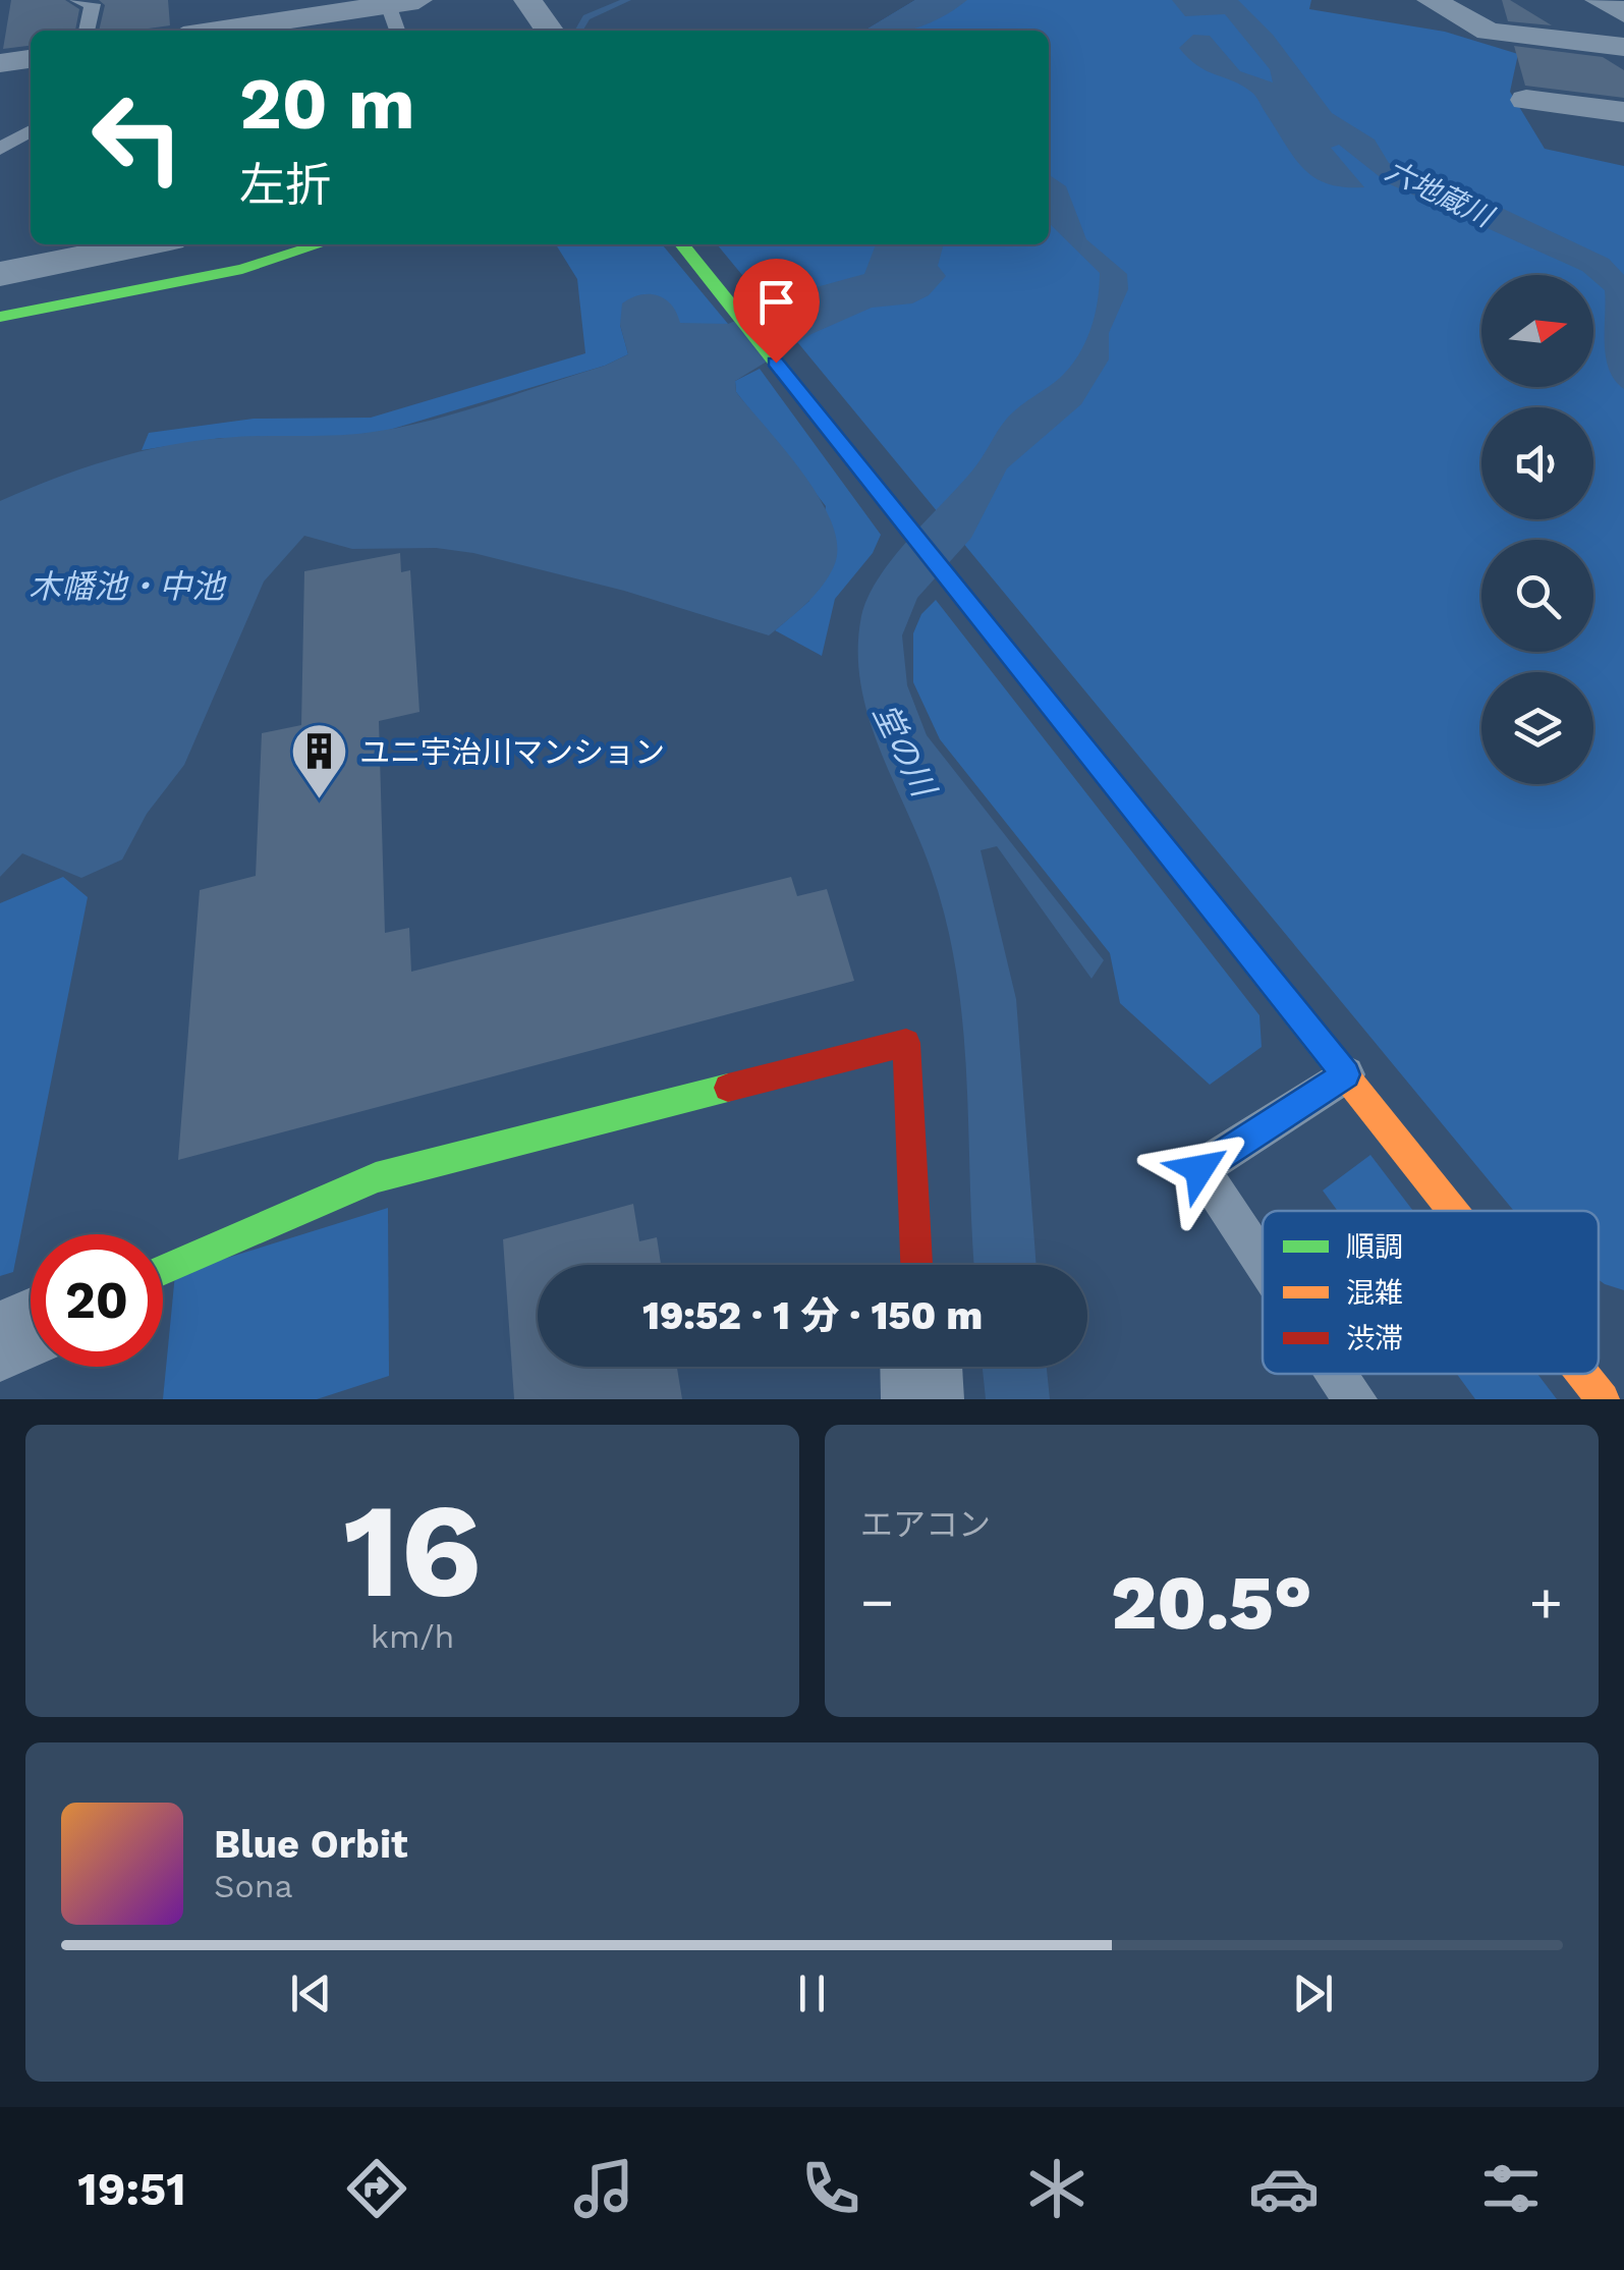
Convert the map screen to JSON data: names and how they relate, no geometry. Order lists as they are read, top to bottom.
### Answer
{
  "water": ["六地蔵川", "木幡池・中池", "堂の川"],
  "places": {
    "building": ["ユニ宇治川マンション"]
  },
  "legend": ["順調", "混雑", "渋滞"],
  "north": "right",
  "page": {
    "turn": ["20 m", "左折"],
    "limit": "20",
    "trip": "19:52 · 1 分 · 150 m",
    "tile": [
      ["16", "km/h"],
      "エアコン"
    ],
    "heat": ["−", "20.5°", "+"],
    "song": ["Blue Orbit", "Sona"],
    "tabs": "19:51"
  }
}
